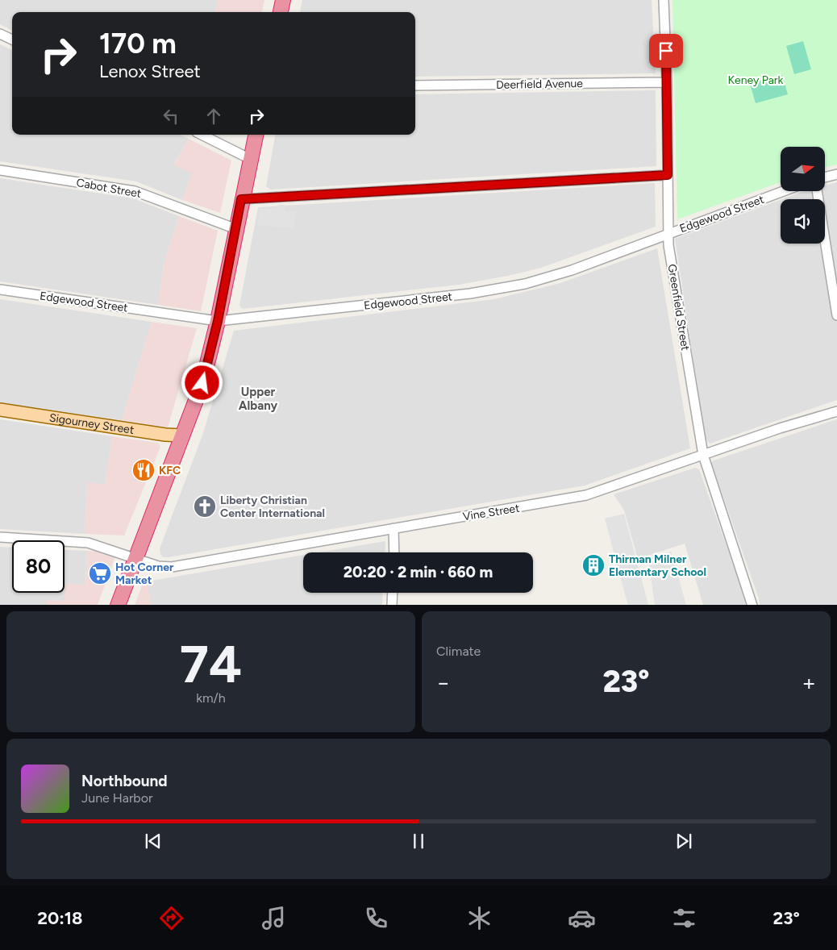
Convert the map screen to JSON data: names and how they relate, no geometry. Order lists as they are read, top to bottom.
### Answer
{
  "streets": {
    "main road": ["Sigourney Street"],
    "street": [
      "Deerfield Avenue",
      "Cabot Street",
      "Edgewood Street",
      "Greenfield Street",
      "Vine Street"
    ]
  },
  "crossings": [
    ["Deerfield Avenue", "Greenfield Street"],
    ["Edgewood Street", "Greenfield Street"],
    ["Greenfield Street", "Vine Street"]
  ],
  "districts": ["Upper Albany"],
  "parks": ["Keney Park"],
  "places": {
    "restaurant": ["KFC"],
    "church": ["Liberty Christian Center International"],
    "building": ["Thirman Milner Elementary School"],
    "supermarket": ["Hot Corner Market"]
  },
  "north": "right",
  "page": {
    "turn": ["170 m", "Lenox Street"],
    "limit": "80",
    "trip": "20:20 · 2 min · 660 m",
    "tile": [
      ["74", "km/h"],
      "Climate"
    ],
    "heat": ["−", "23°", "+"],
    "song": ["Northbound", "June Harbor"],
    "tabs": ["20:18", "23°"]
  }
}
